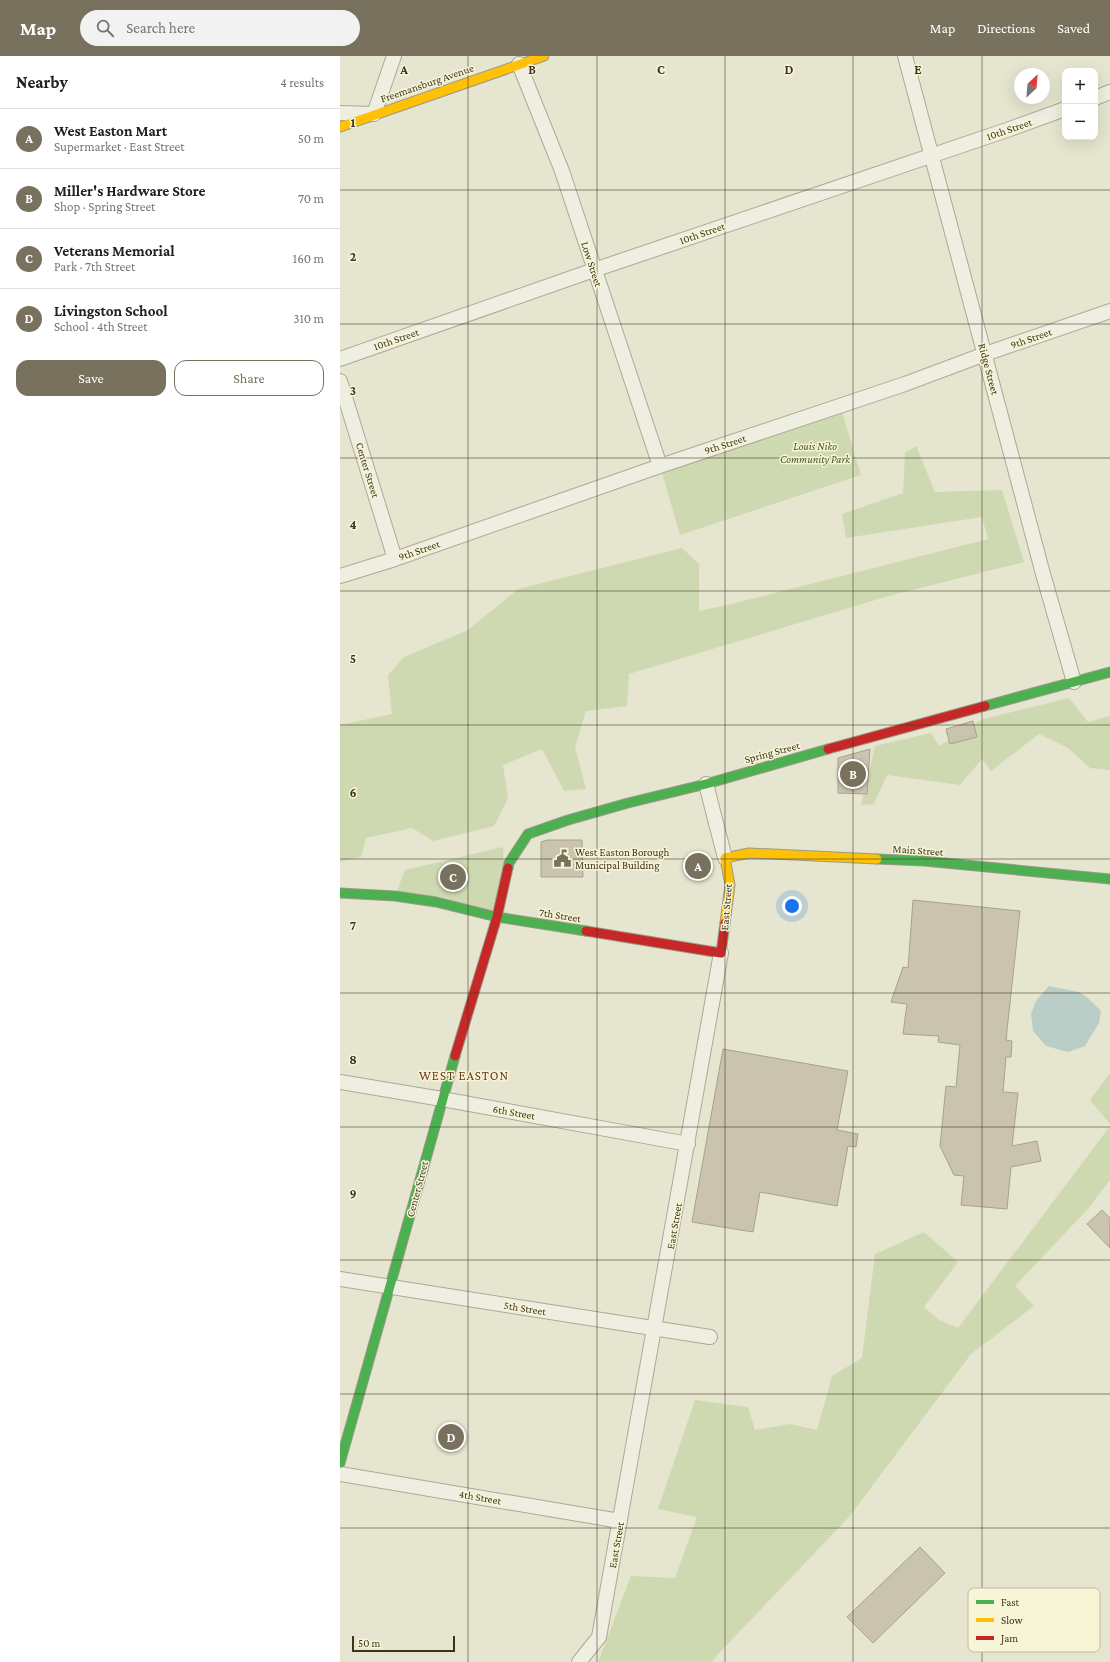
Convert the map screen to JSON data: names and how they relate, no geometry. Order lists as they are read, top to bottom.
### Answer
{
  "streets": {
    "street": [
      "Freemansburg Avenue",
      "10th Street",
      "Low Street",
      "9th Street",
      "Ridge Street",
      "Center Street",
      "Spring Street",
      "Main Street",
      "East Street",
      "7th Street",
      "6th Street",
      "5th Street",
      "4th Street"
    ]
  },
  "crossings": [
    ["Freemansburg Avenue", "Low Street"],
    ["10th Street", "Low Street"],
    ["10th Street", "Ridge Street"],
    ["Low Street", "9th Street"],
    ["9th Street", "Ridge Street"],
    ["9th Street", "Center Street"],
    ["Ridge Street", "Spring Street"],
    ["Center Street", "Spring Street"],
    ["Center Street", "7th Street"],
    ["Center Street", "6th Street"],
    ["Center Street", "5th Street"],
    ["Spring Street", "East Street"],
    ["Spring Street", "7th Street"],
    ["Main Street", "East Street"],
    ["East Street", "7th Street"],
    ["East Street", "6th Street"],
    ["East Street", "5th Street"],
    ["East Street", "4th Street"]
  ],
  "districts": ["WEST EASTON"],
  "parks": ["Louis Niko Community Park"],
  "places": {
    "public building": ["West Easton Borough Municipal Building"]
  },
  "legend": ["Fast", "Slow", "Jam"],
  "scale_bar": "50 m",
  "north": "top right",
  "page": {
    "header": "Map",
    "search": "Search here",
    "nav": ["Map", "Directions", "Saved"],
    "heading": ["Nearby", "4 results"],
    "map_buttons": ["+", "−"],
    "list": [
      {
        "mark": "A",
        "name": "West Easton Mart",
        "note": "Supermarket · East Street",
        "value": "50 m"
      },
      {
        "mark": "B",
        "name": "Miller's Hardware Store",
        "note": "Shop · Spring Street",
        "value": "70 m"
      },
      {
        "mark": "C",
        "name": "Veterans Memorial",
        "note": "Park · 7th Street",
        "value": "160 m"
      },
      {
        "mark": "D",
        "name": "Livingston School",
        "note": "School · 4th Street",
        "value": "310 m"
      }
    ],
    "buttons": ["Save", "Share"],
    "pins": [
      "B",
      "A",
      "C",
      "D"
    ],
    "scale": "50 m"
  },
  "grid": {
    "columns": [
      "A",
      "B",
      "C",
      "D",
      "E"
    ],
    "rows": [
      "1",
      "2",
      "3",
      "4",
      "5",
      "6",
      "7",
      "8",
      "9"
    ]
  }
}
